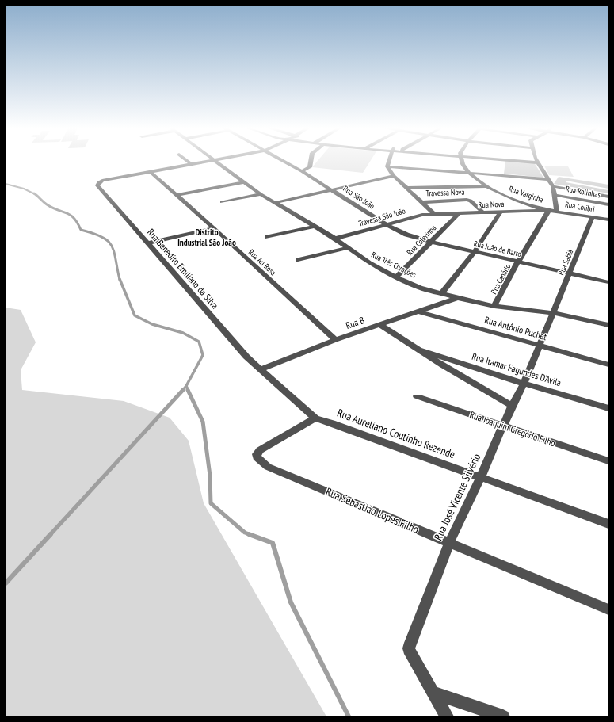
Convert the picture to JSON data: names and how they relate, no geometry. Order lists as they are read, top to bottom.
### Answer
{
  "streets": {
    "street": [
      "Rua Rolinhas",
      "Travessa Nova",
      "Rua Varginha",
      "Rua São João",
      "Rua Nova",
      "Rua Colibri",
      "Travessa São João",
      "Rua Colerinha",
      "Rua João de Barro",
      "Rua Ari Rosa",
      "Rua Sabiá",
      "Rua Três Corações",
      "Rua Benedito Emiliano da Silva",
      "Rua Canário",
      "Rua B",
      "Rua Antônio Puchet",
      "Rua Itamar Fagundes D'Avila",
      "Rua Joaquim Gregório Filho",
      "Rua Aureliano Coutinho Rezende",
      "Rua José Vicente Silvério",
      "Rua Sebastião Lopes Filho"
    ]
  },
  "crossings": [
    ["Travessa Nova", "Rua Nova"],
    ["Rua Varginha", "Rua Nova"],
    ["Rua Varginha", "Rua Colibri"],
    ["Rua Varginha", "Rua Canário"],
    ["Rua São João", "Travessa São João"],
    ["Rua São João", "Rua João de Barro"],
    ["Rua Nova", "Rua Colibri"],
    ["Rua Nova", "Travessa São João"],
    ["Rua Nova", "Rua Colerinha"],
    ["Rua Nova", "Rua Canário"],
    ["Rua Colibri", "Rua Sabiá"],
    ["Rua Colibri", "Rua Canário"],
    ["Travessa São João", "Rua João de Barro"],
    ["Travessa São João", "Rua Três Corações"],
    ["Rua Colerinha", "Rua João de Barro"],
    ["Rua Colerinha", "Rua Três Corações"],
    ["Rua João de Barro", "Rua Sabiá"],
    ["Rua João de Barro", "Rua Canário"],
    ["Rua Ari Rosa", "Rua Benedito Emiliano da Silva"],
    ["Rua Ari Rosa", "Rua B"],
    ["Rua Sabiá", "Rua Três Corações"],
    ["Rua Sabiá", "Rua José Vicente Silvério"],
    ["Rua Três Corações", "Rua Canário"],
    ["Rua Três Corações", "Rua B"],
    ["Rua Três Corações", "Rua José Vicente Silvério"],
    ["Rua Benedito Emiliano da Silva", "Rua B"],
    ["Rua Benedito Emiliano da Silva", "Rua Aureliano Coutinho Rezende"],
    ["Rua B", "Rua Antônio Puchet"],
    ["Rua B", "Rua Aureliano Coutinho Rezende"],
    ["Rua Antônio Puchet", "Rua José Vicente Silvério"],
    ["Rua Itamar Fagundes D'Avila", "Rua José Vicente Silvério"],
    ["Rua Joaquim Gregório Filho", "Rua José Vicente Silvério"],
    ["Rua Aureliano Coutinho Rezende", "Rua José Vicente Silvério"],
    ["Rua Aureliano Coutinho Rezende", "Rua Sebastião Lopes Filho"],
    ["Rua José Vicente Silvério", "Rua Sebastião Lopes Filho"]
  ],
  "districts": ["Distrito Industrial São João"]
}
